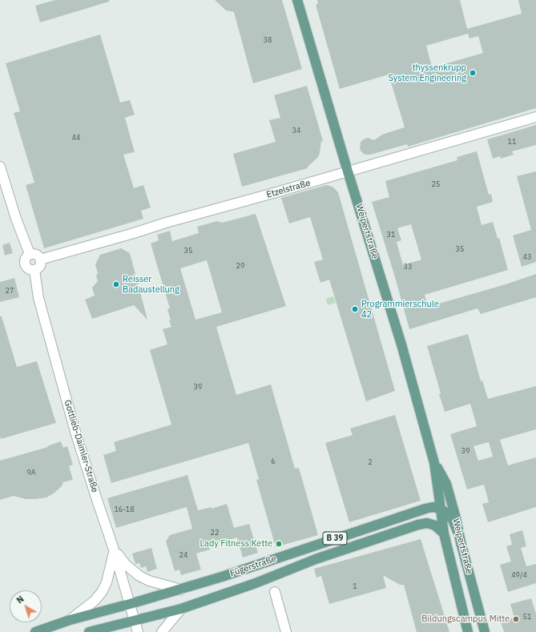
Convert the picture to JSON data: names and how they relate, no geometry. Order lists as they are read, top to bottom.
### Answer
{
  "streets": {
    "main road": ["Weipertstraße", "B 39", "Fügerstraße"],
    "street": ["Etzelstraße", "Gottlieb-Daimler-Straße"]
  },
  "crossings": [
    ["Etzelstraße", "Weipertstraße"],
    ["Etzelstraße", "Gottlieb-Daimler-Straße"],
    ["Weipertstraße", "Fügerstraße"],
    ["Gottlieb-Daimler-Straße", "Fügerstraße"]
  ],
  "places": [
    "thyssenkrupp System Engineering",
    "Reisser Badaustellung",
    "Programmierschule 42",
    "Lady Fitness Kette",
    "Bildungscampus Mitte"
  ],
  "house_numbers": [
    "38",
    "34",
    "44",
    "11",
    "25",
    "31",
    "35",
    "35",
    "43",
    "29",
    "33",
    "27",
    "39",
    "39",
    "6",
    "2",
    "9A",
    "16-18",
    "22",
    "24",
    "49/4",
    "1",
    "51"
  ],
  "north": "top left"
}
